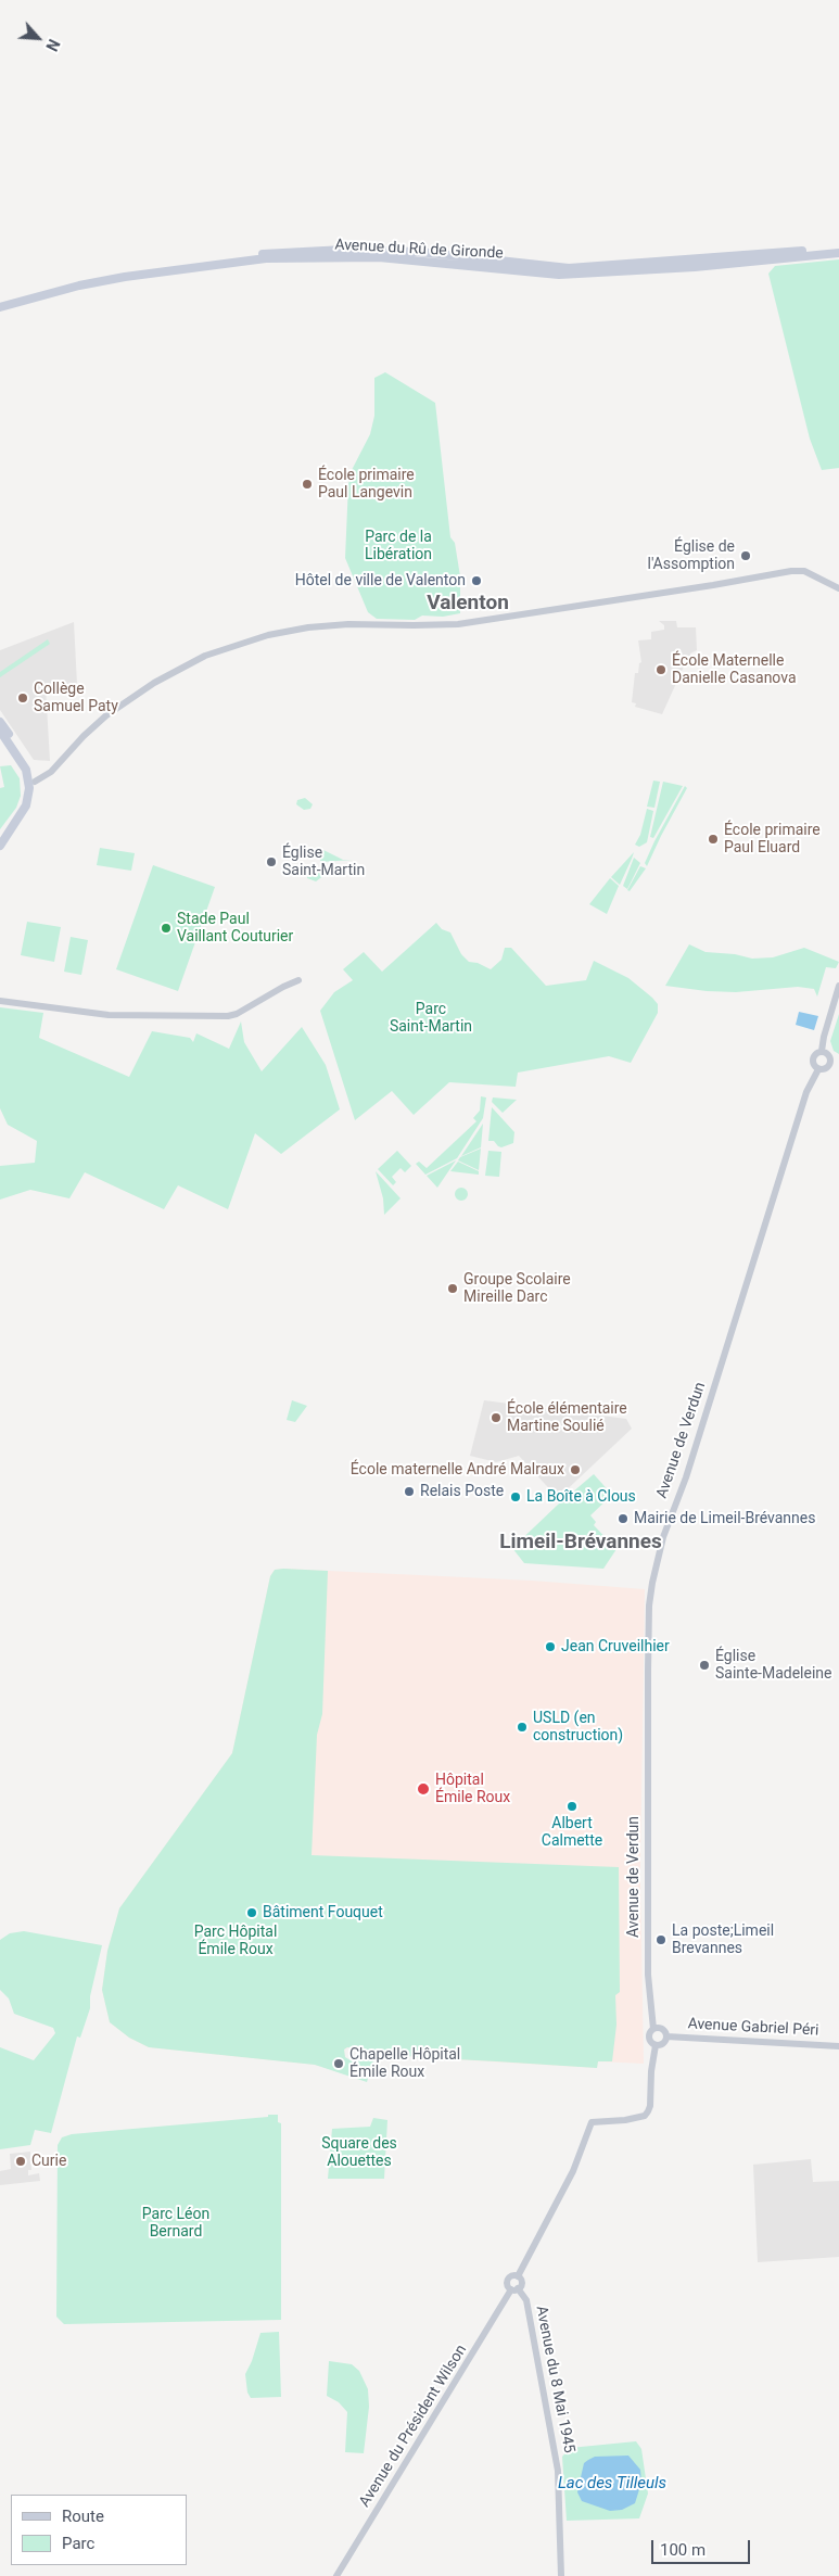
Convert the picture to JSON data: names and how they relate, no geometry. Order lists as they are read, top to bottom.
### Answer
{
  "streets": {
    "main road": ["Avenue du Rû de Gironde"],
    "street": [
      "Avenue de Verdun",
      "Avenue Gabriel Péri",
      "Avenue du 8 Mai 1945",
      "Avenue du Président Wilson"
    ]
  },
  "crossings": [
    ["Avenue de Verdun", "Avenue Gabriel Péri"],
    ["Avenue du 8 Mai 1945", "Avenue du Président Wilson"]
  ],
  "districts": ["Valenton", "Limeil-Brévannes"],
  "water": ["Lac des Tilleuls"],
  "parks": [
    "Parc de la Libération",
    "Parc Saint-Martin",
    "Parc Hôpital Émile Roux",
    "Square des Alouettes",
    "Parc Léon Bernard"
  ],
  "places": [
    "École primaire Paul Langevin",
    "Église de l'Assomption",
    "Hôtel de ville de Valenton",
    "École Maternelle Danielle Casanova",
    "Collège Samuel Paty",
    "École primaire Paul Eluard",
    "Église Saint-Martin",
    "Stade Paul Vaillant Couturier",
    "Groupe Scolaire Mireille Darc",
    "École élémentaire Martine Soulié",
    "École maternelle André Malraux",
    "Relais Poste",
    "La Boîte à Clous",
    "Mairie de Limeil-Brévannes",
    "Jean Cruveilhier",
    "Église Sainte-Madeleine",
    "USLD (en construction)",
    "Hôpital Émile Roux",
    "Albert Calmette",
    "Bâtiment Fouquet",
    "La poste;Limeil Brevannes",
    "Chapelle Hôpital Émile Roux",
    "Curie"
  ],
  "legend": ["Route", "Parc"],
  "scale_bar": "100 m",
  "north": "bottom right"
}
